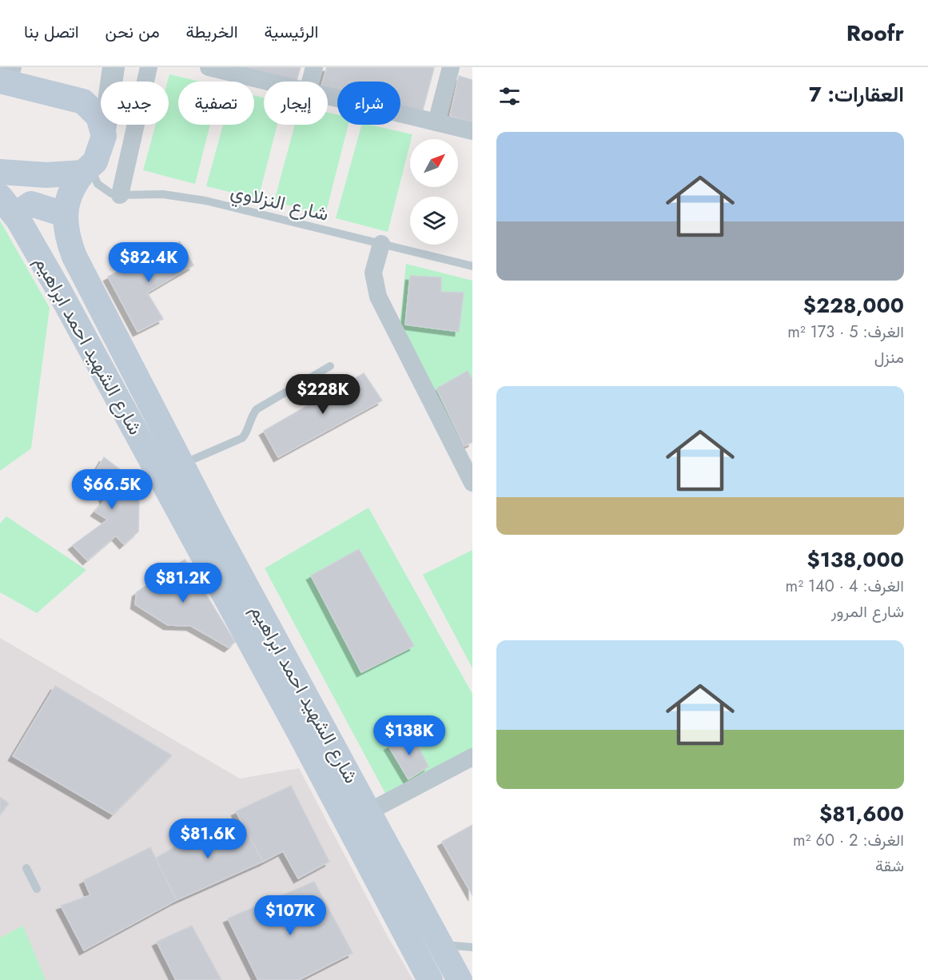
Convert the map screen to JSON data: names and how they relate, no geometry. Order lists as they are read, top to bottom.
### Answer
{
  "streets": {
    "main road": ["شارع الشهيد احمد ابراهيم"],
    "lane": ["شارع النزلاوي"]
  },
  "crossings": [
    ["شارع النزلاوي", "شارع الشهيد احمد ابراهيم"]
  ],
  "north": "top right",
  "page": {
    "header": "Roofr",
    "nav": [
      "الرئيسية",
      "الخريطة",
      "من نحن",
      "اتصل بنا"
    ],
    "heading": "العقارات: 7",
    "chip": [
      "شراء",
      "إيجار",
      "تصفية",
      "جديد"
    ],
    "list": [
      {
        "name": "$228,000",
        "note": "الغرف: 5 · 173 m² · منزل"
      },
      {
        "name": "$138,000",
        "note": "الغرف: 4 · 140 m² · شارع المرور"
      },
      {
        "name": "$81,600",
        "note": "الغرف: 2 · 60 m² · شقة"
      }
    ],
    "price": [
      "$82.4K",
      "$228K",
      "$66.5K",
      "$81.2K",
      "$138K",
      "$81.6K",
      "$107K"
    ]
  }
}
